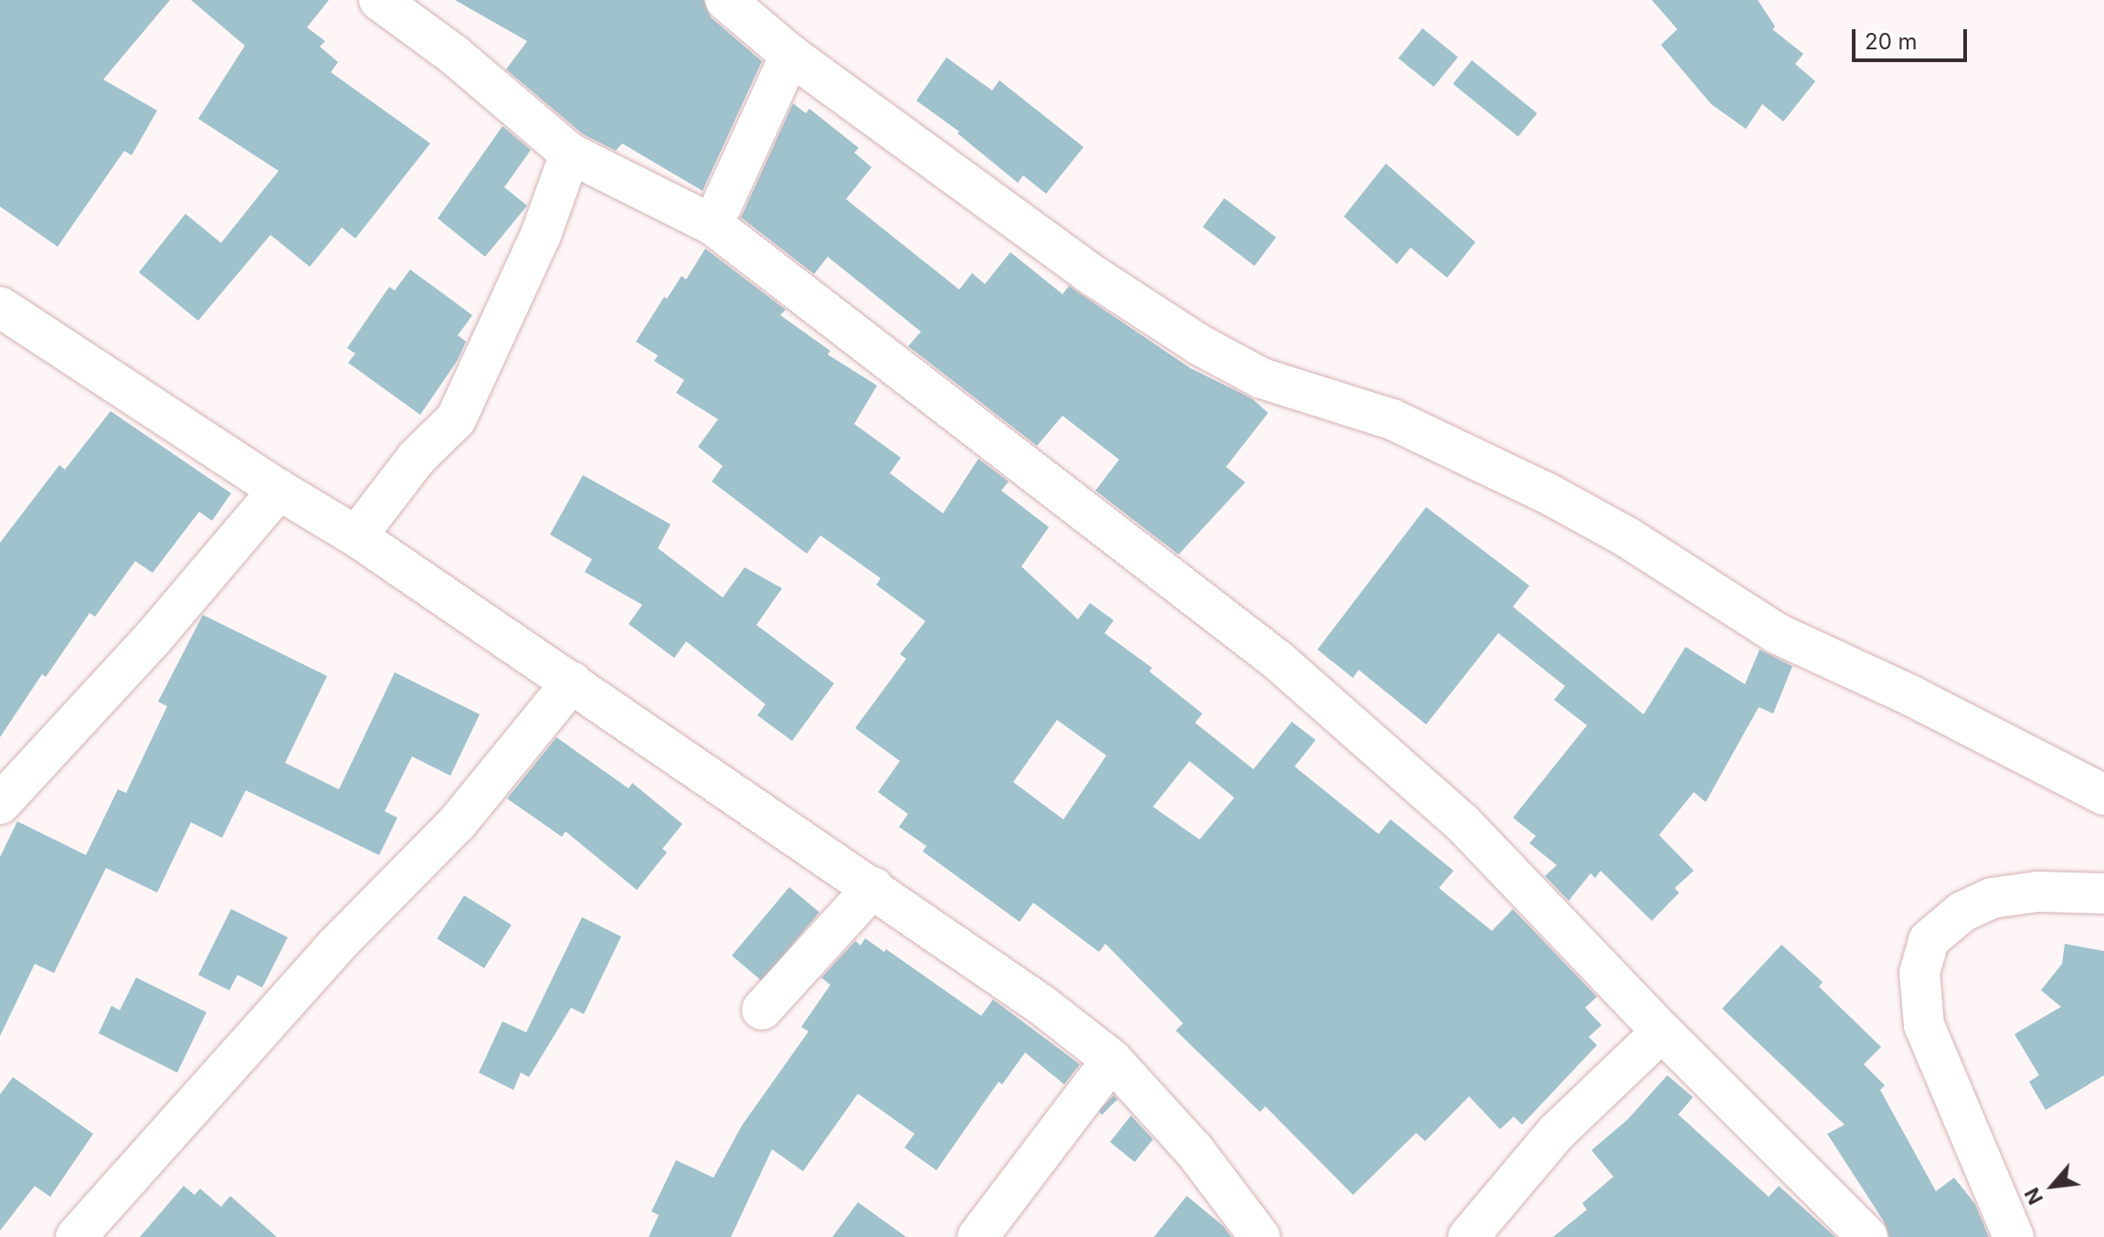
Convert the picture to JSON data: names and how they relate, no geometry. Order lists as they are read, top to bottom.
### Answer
{
  "scale_bar": "20 m",
  "north": "bottom left"
}
